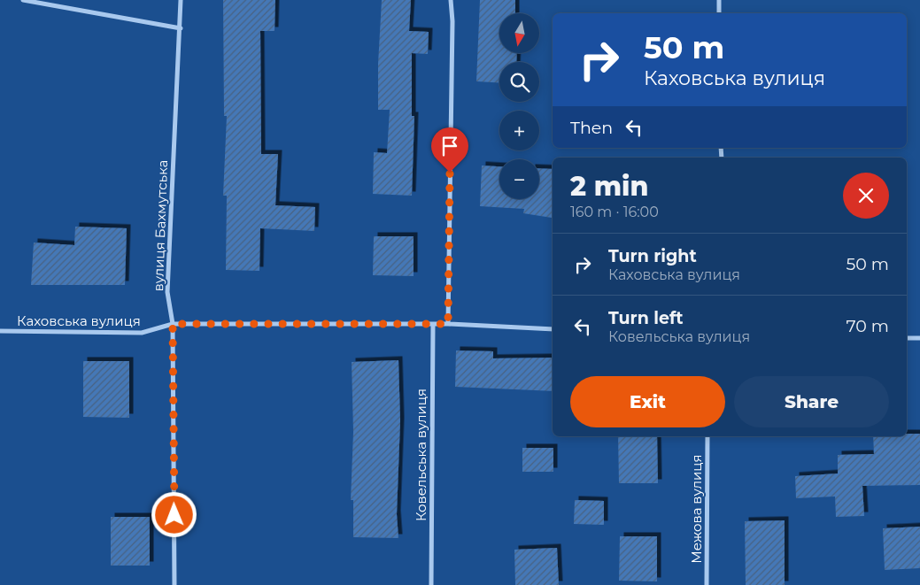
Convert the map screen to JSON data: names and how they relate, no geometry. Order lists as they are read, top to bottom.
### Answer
{
  "streets": {
    "street": [
      "вулиця Бахмутська",
      "Каховська вулиця",
      "Ковельська вулиця",
      "Межова вулиця"
    ]
  },
  "crossings": [
    ["вулиця Бахмутська", "Каховська вулиця"],
    ["Каховська вулиця", "Ковельська вулиця"]
  ],
  "north": "bottom",
  "page": {
    "map_buttons": ["+", "−"],
    "turn": ["50 m", "Каховська вулиця"],
    "then": "Then",
    "heading": ["2 min", "160 m · 16:00"],
    "list": [
      {
        "name": "Turn right",
        "note": "Каховська вулиця",
        "value": "50 m"
      },
      {
        "name": "Turn left",
        "note": "Ковельська вулиця",
        "value": "70 m"
      }
    ],
    "buttons": ["Exit", "Share"]
  }
}
